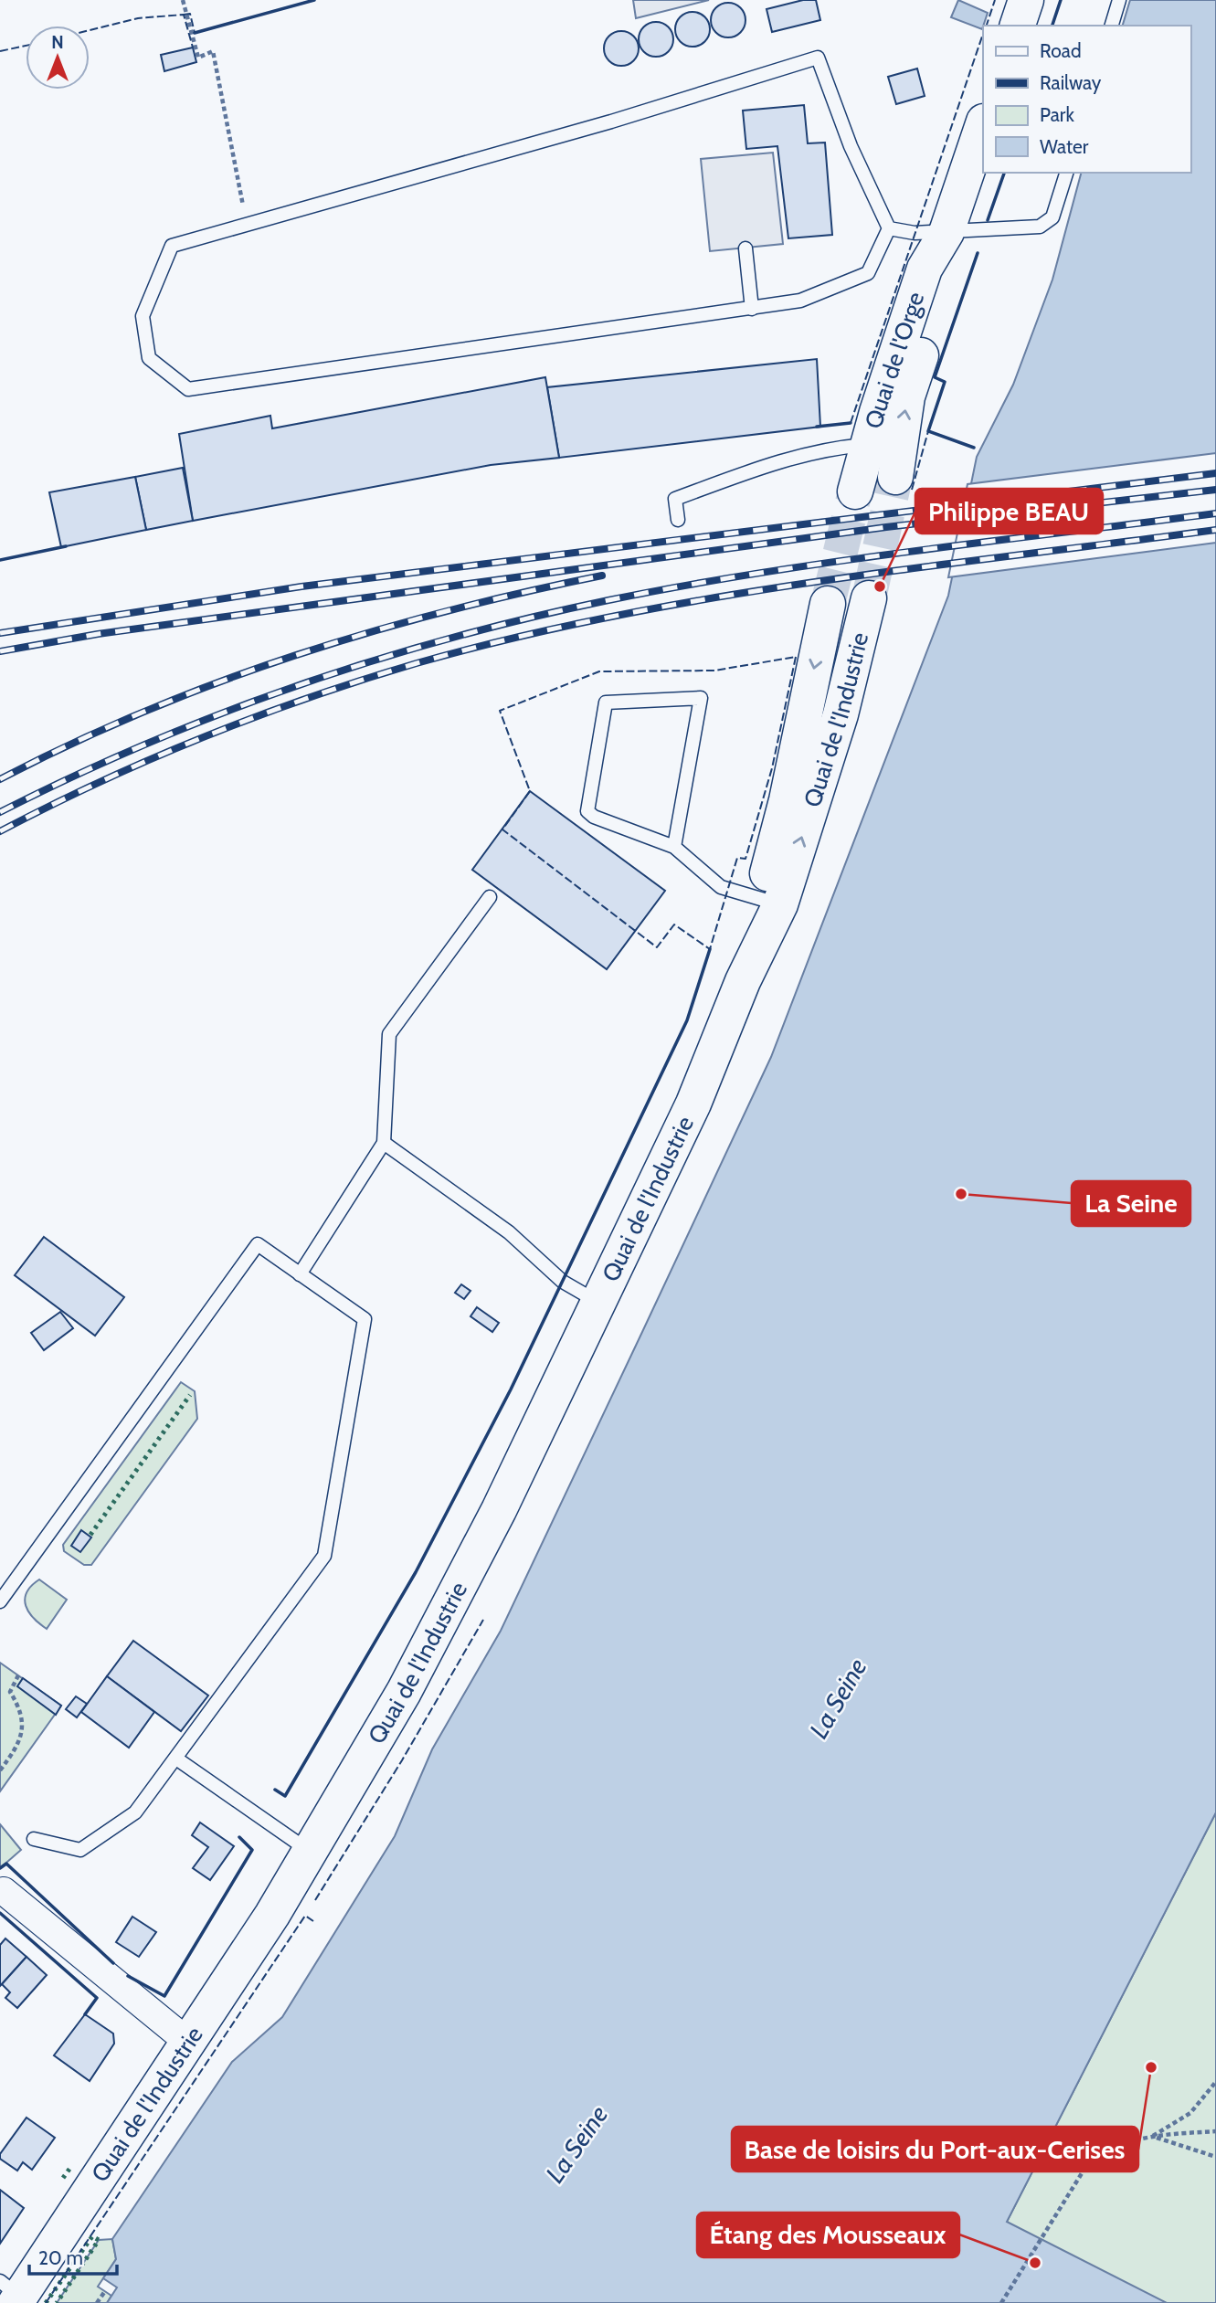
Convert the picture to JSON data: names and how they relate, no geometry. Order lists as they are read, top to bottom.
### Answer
{
  "streets": {
    "main road": ["Quai de l'Orge", "Quai de l'Industrie"]
  },
  "water": ["La Seine"],
  "places": [
    "Philippe BEAU",
    "La Seine",
    "Base de loisirs du Port-aux-Cerises",
    "Étang des Mousseaux"
  ],
  "legend": [
    "Road",
    "Railway",
    "Park",
    "Water"
  ],
  "scale_bar": "20 m",
  "north": "top"
}
